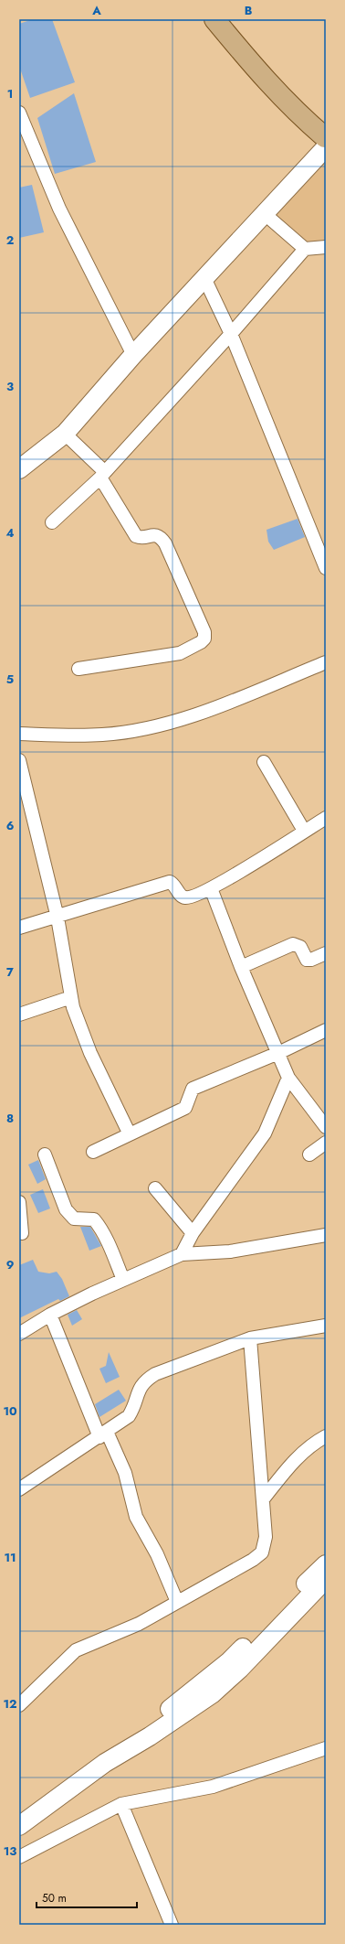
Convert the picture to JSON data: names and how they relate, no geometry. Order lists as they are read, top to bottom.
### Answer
{
  "scale_bar": "50 m",
  "grid": {
    "columns": ["A", "B"],
    "rows": [
      "1",
      "2",
      "3",
      "4",
      "5",
      "6",
      "7",
      "8",
      "9",
      "10",
      "11",
      "12",
      "13"
    ]
  }
}
